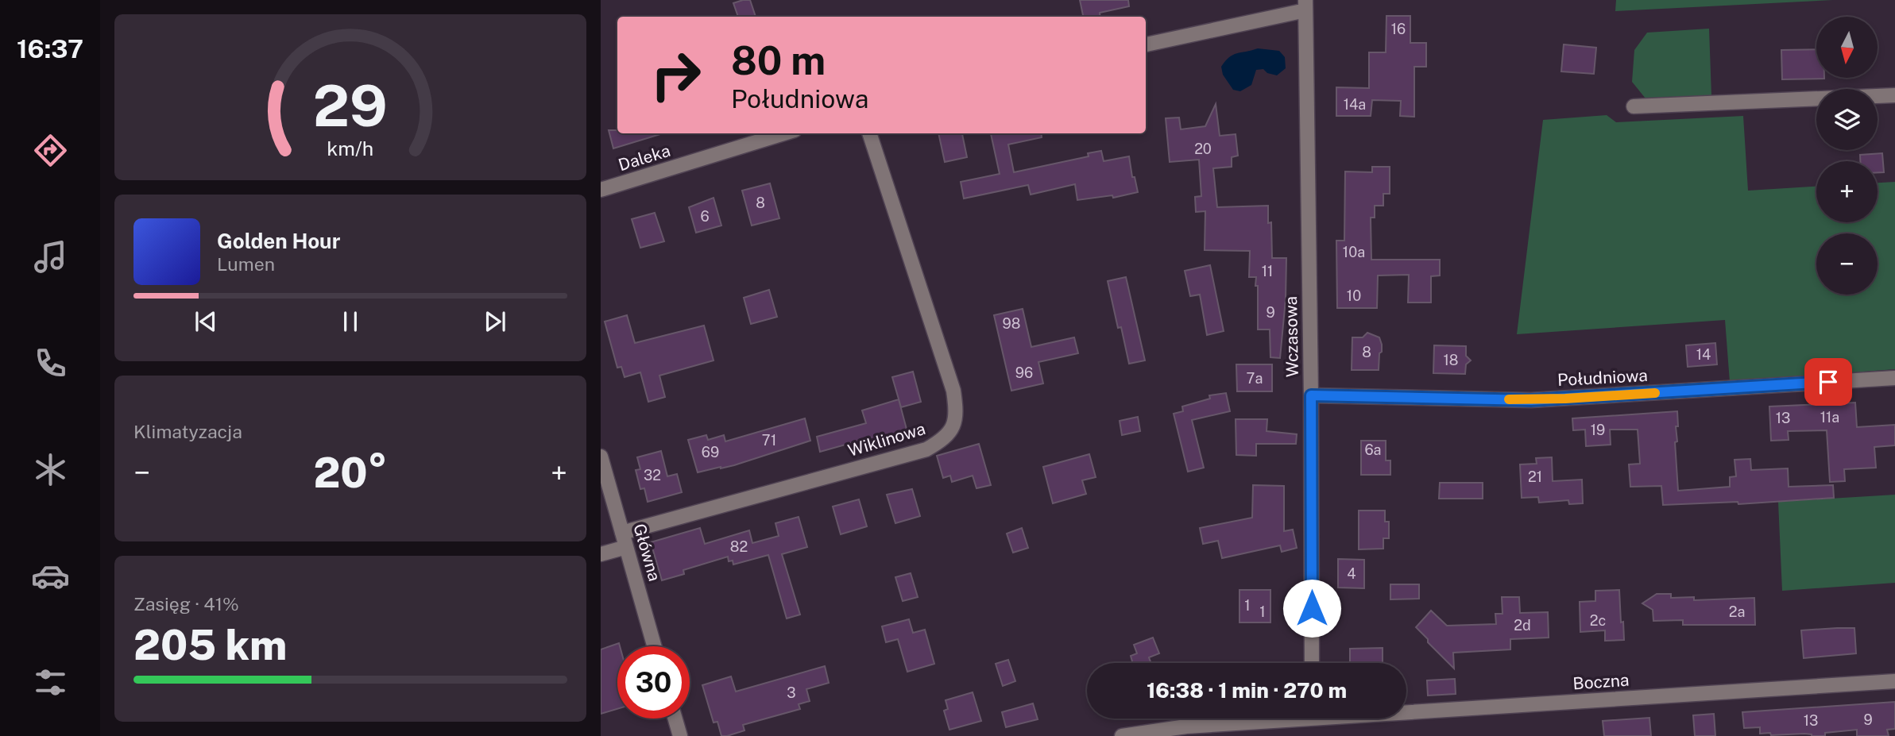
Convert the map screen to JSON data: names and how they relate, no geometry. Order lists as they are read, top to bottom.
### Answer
{
  "streets": {
    "street": [
      "Daleka",
      "Wczasowa",
      "Południowa",
      "Wiklinowa",
      "Główna",
      "Boczna"
    ]
  },
  "crossings": [
    ["Wczasowa", "Południowa"],
    ["Wiklinowa", "Główna"]
  ],
  "house_numbers": [
    "16",
    "14a",
    "20",
    "8",
    "6",
    "10a",
    "11",
    "10",
    "9",
    "98",
    "8",
    "14",
    "18",
    "96",
    "7a",
    "11a",
    "13",
    "19",
    "71",
    "6a",
    "69",
    "32",
    "21",
    "82",
    "4",
    "1",
    "1",
    "2a",
    "2c",
    "2d",
    "3",
    "9",
    "13"
  ],
  "north": "bottom",
  "page": {
    "tabs": "16:37",
    "map_buttons": ["+", "−"],
    "turn": ["80 m", "Południowa"],
    "song": ["Golden Hour", "Lumen"],
    "tile": [
      "Klimatyzacja",
      ["Zasięg · 41%", "205 km"]
    ],
    "heat": ["−", "20°", "+"],
    "limit": "30",
    "trip": "16:38 · 1 min · 270 m",
    "gauge": ["29", "km/h"]
  }
}
